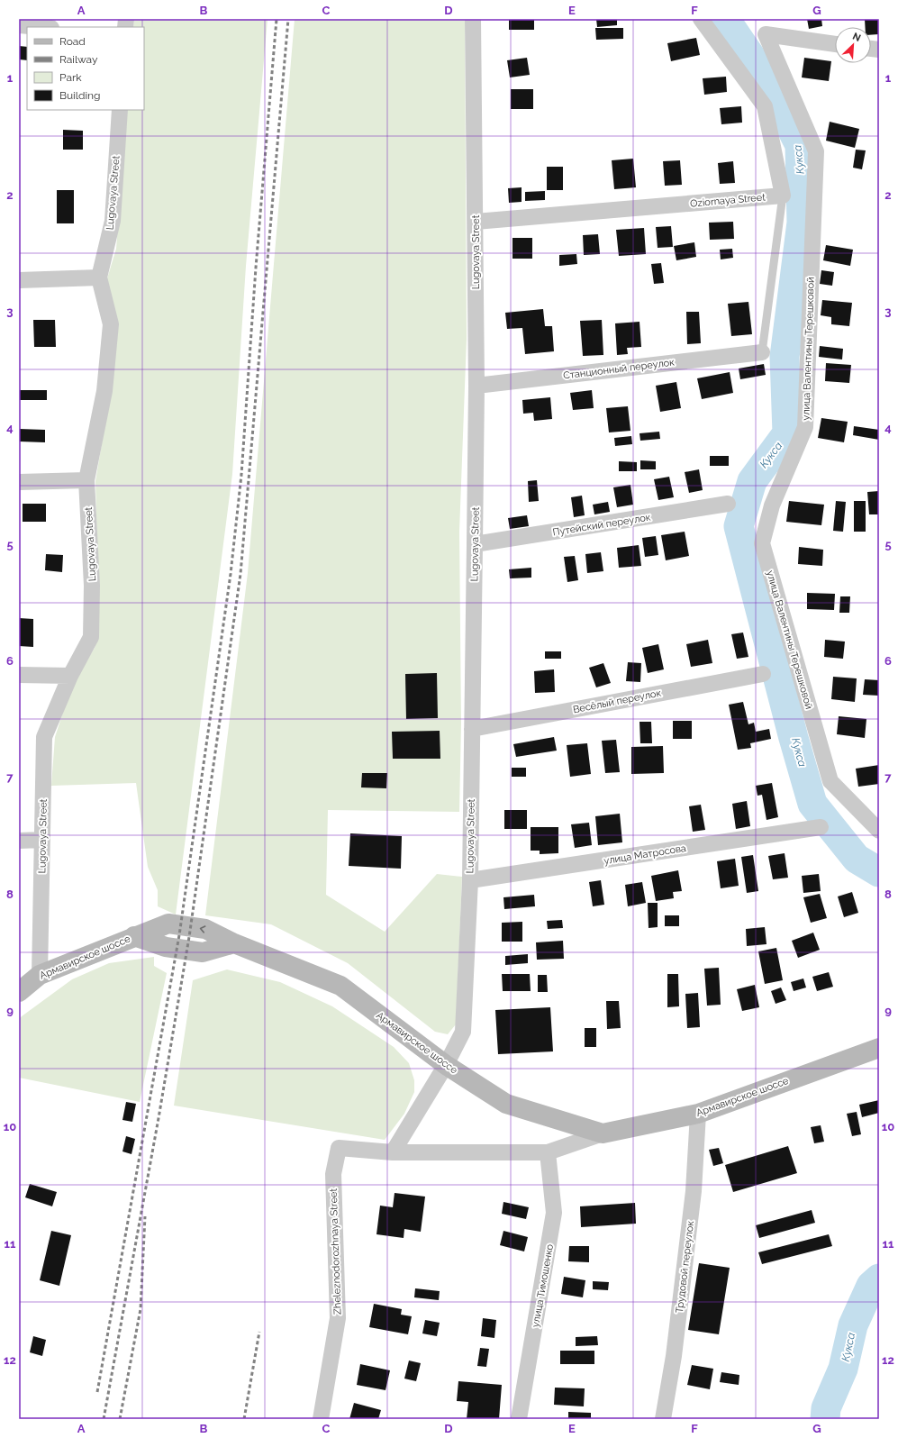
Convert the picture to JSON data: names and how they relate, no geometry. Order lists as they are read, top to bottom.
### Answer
{
  "streets": {
    "main road": ["Армавирское шоссе"],
    "street": [
      "Lugovaya Street",
      "Oziornaya Street",
      "улица Валентины Терешковой",
      "Станционный переулок",
      "Путейский переулок",
      "Весёлый переулок",
      "улица Матросова",
      "Zheleznodorozhnaya Street",
      "Трудовой переулок",
      "улица Тимошенко"
    ]
  },
  "crossings": [
    ["Lugovaya Street", "Oziornaya Street"],
    ["Lugovaya Street", "Станционный переулок"],
    ["Lugovaya Street", "Путейский переулок"],
    ["Lugovaya Street", "Весёлый переулок"],
    ["Lugovaya Street", "улица Матросова"],
    ["Lugovaya Street", "Армавирское шоссе"],
    ["Армавирское шоссе", "Zheleznodorozhnaya Street"],
    ["Армавирское шоссе", "Трудовой переулок"],
    ["Армавирское шоссе", "улица Тимошенко"]
  ],
  "water": ["Кукса"],
  "legend": [
    "Road",
    "Railway",
    "Park",
    "Building"
  ],
  "north": "top right",
  "grid": {
    "columns": [
      "A",
      "B",
      "C",
      "D",
      "E",
      "F",
      "G"
    ],
    "rows": [
      "1",
      "2",
      "3",
      "4",
      "5",
      "6",
      "7",
      "8",
      "9",
      "10",
      "11",
      "12"
    ]
  }
}
